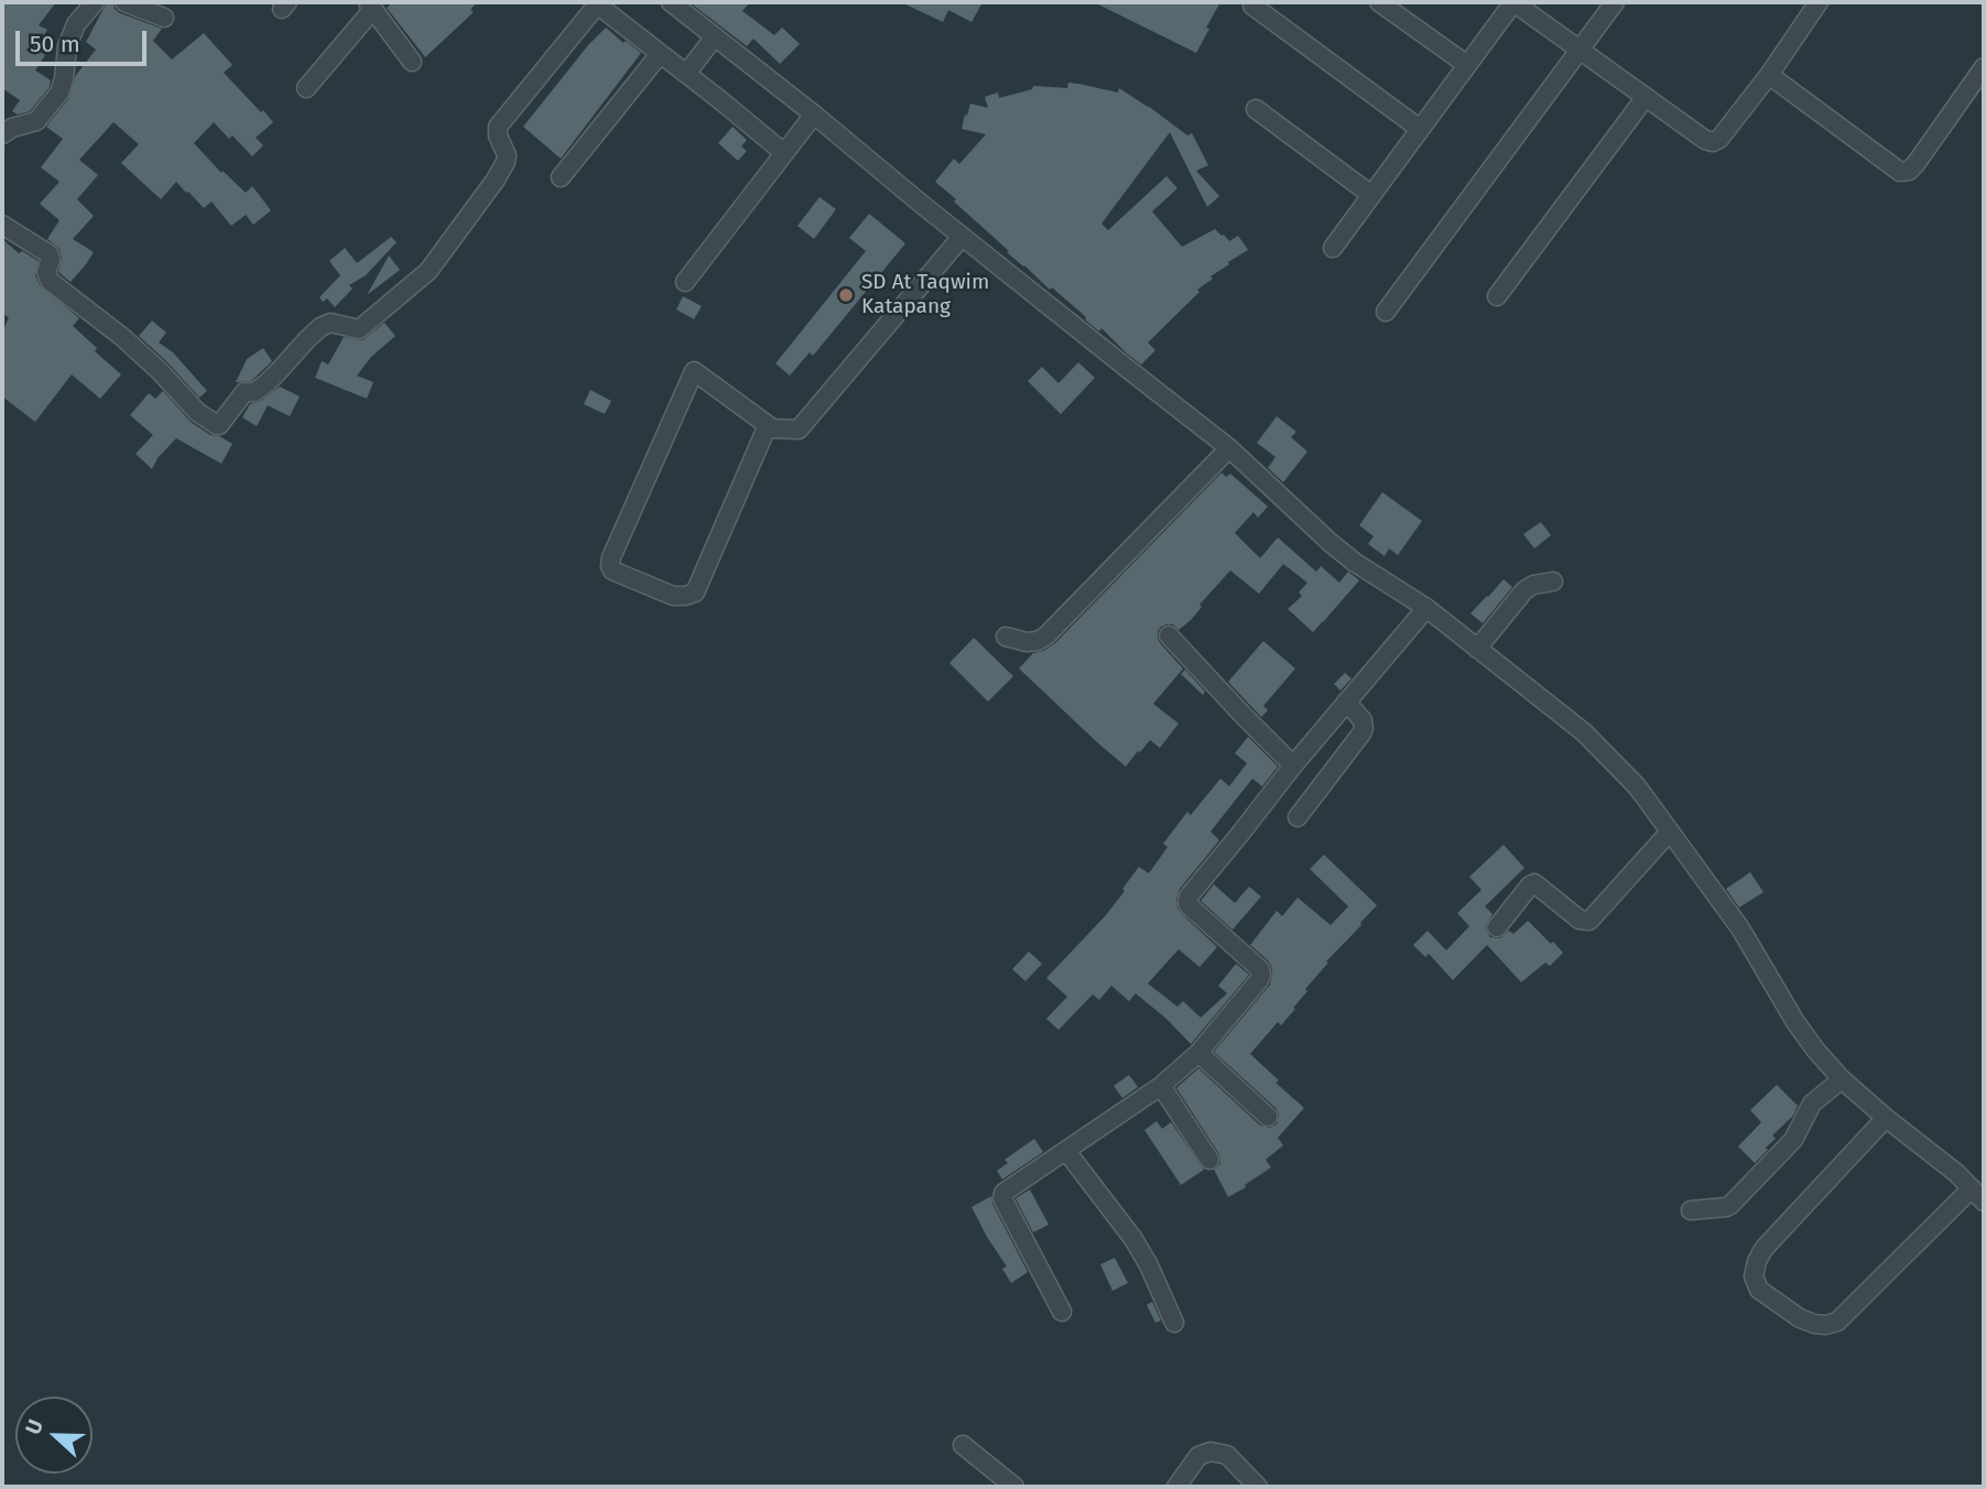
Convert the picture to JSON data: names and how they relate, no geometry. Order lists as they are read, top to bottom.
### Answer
{
  "places": ["SD At Taqwim Katapang"],
  "scale_bar": "50 m",
  "north": "left"
}
